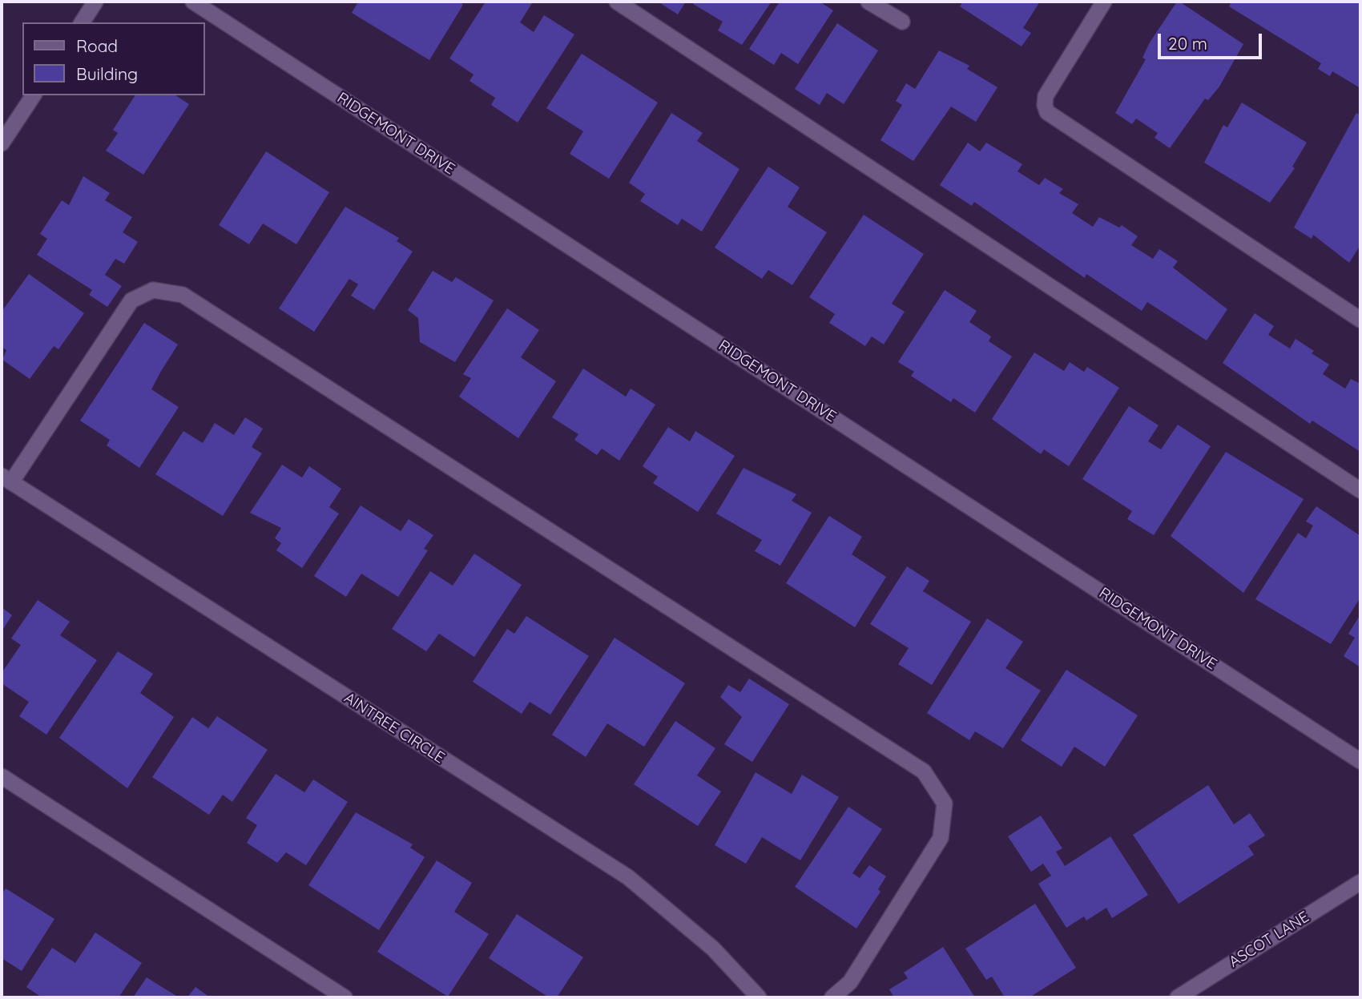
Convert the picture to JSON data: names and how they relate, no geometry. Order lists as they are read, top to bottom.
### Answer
{
  "streets": {
    "street": ["RIDGEMONT DRIVE", "AINTREE CIRCLE", "ASCOT LANE"]
  },
  "legend": ["Road", "Building"],
  "scale_bar": "20 m"
}
